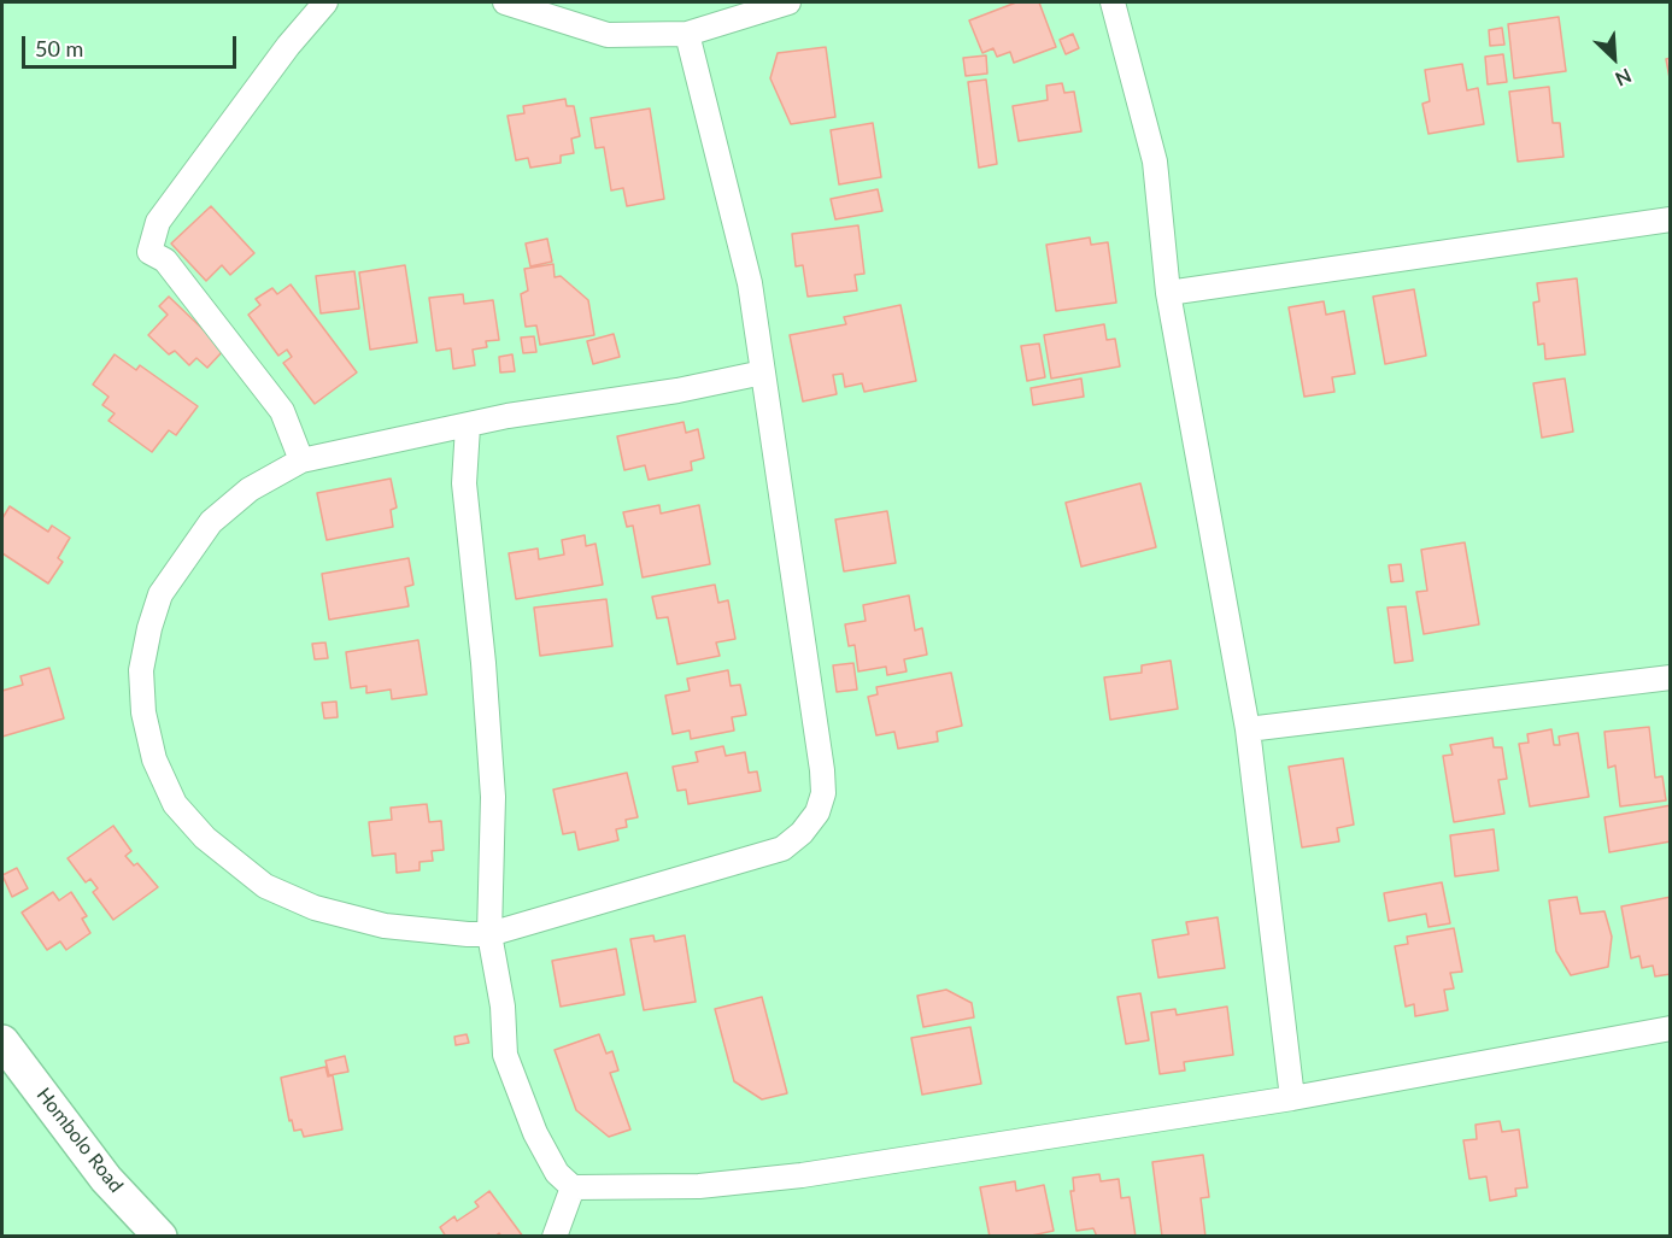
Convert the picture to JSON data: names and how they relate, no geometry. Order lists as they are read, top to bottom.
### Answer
{
  "streets": {
    "street": ["Hombolo Road"]
  },
  "scale_bar": "50 m",
  "north": "bottom right"
}
